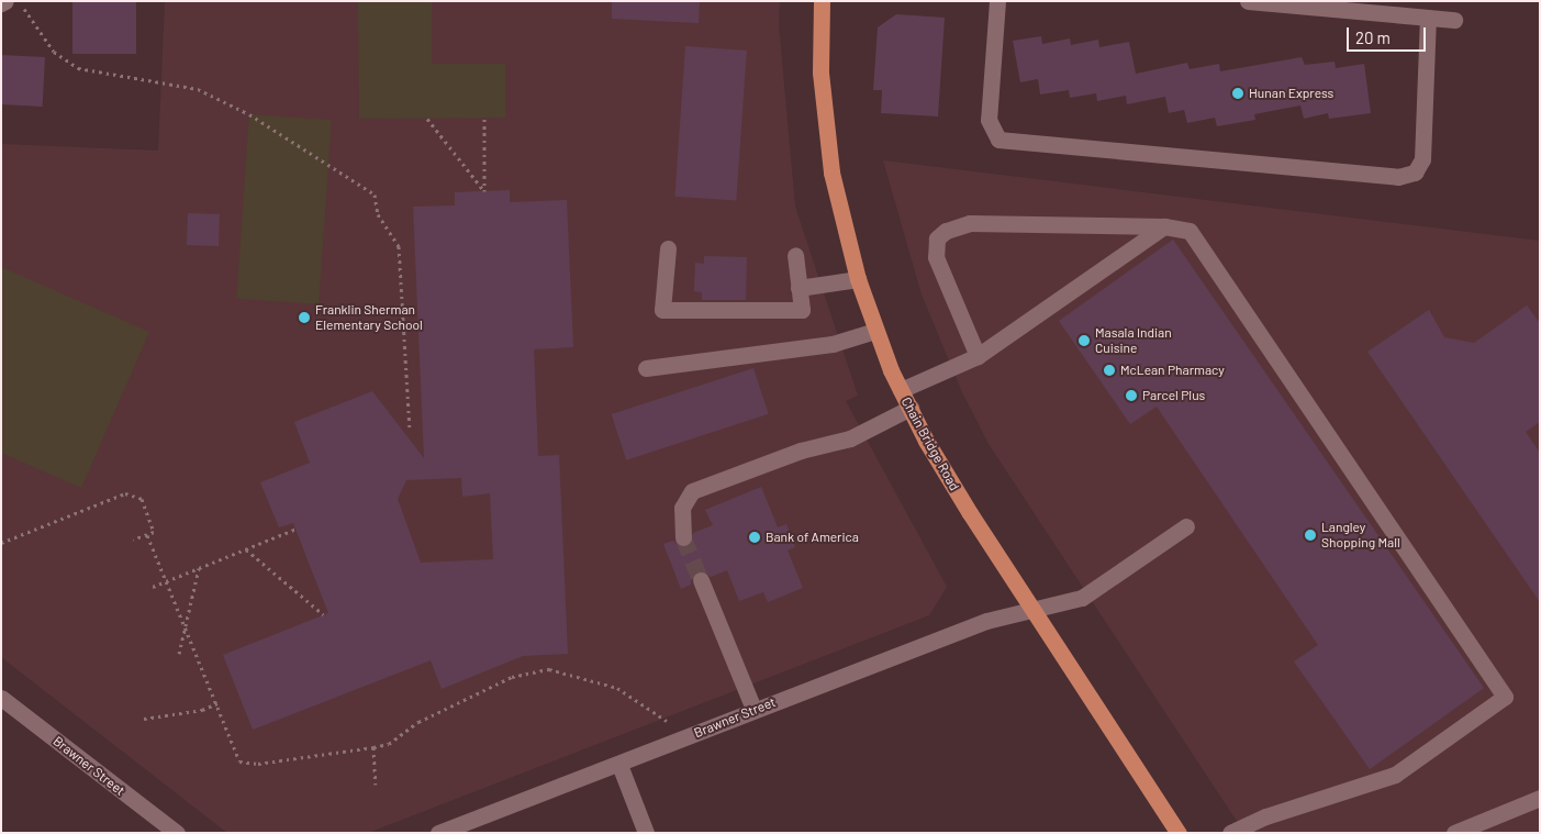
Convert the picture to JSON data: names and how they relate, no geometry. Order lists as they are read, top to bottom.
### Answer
{
  "streets": {
    "main road": ["Chain Bridge Road"],
    "street": ["Brawner Street"]
  },
  "crossings": [
    ["Chain Bridge Road", "Brawner Street"]
  ],
  "places": [
    "Hunan Express",
    "Franklin Sherman Elementary School",
    "Masala Indian Cuisine",
    "McLean Pharmacy",
    "Parcel Plus",
    "Langley Shopping Mall",
    "Bank of America"
  ],
  "scale_bar": "20 m"
}
